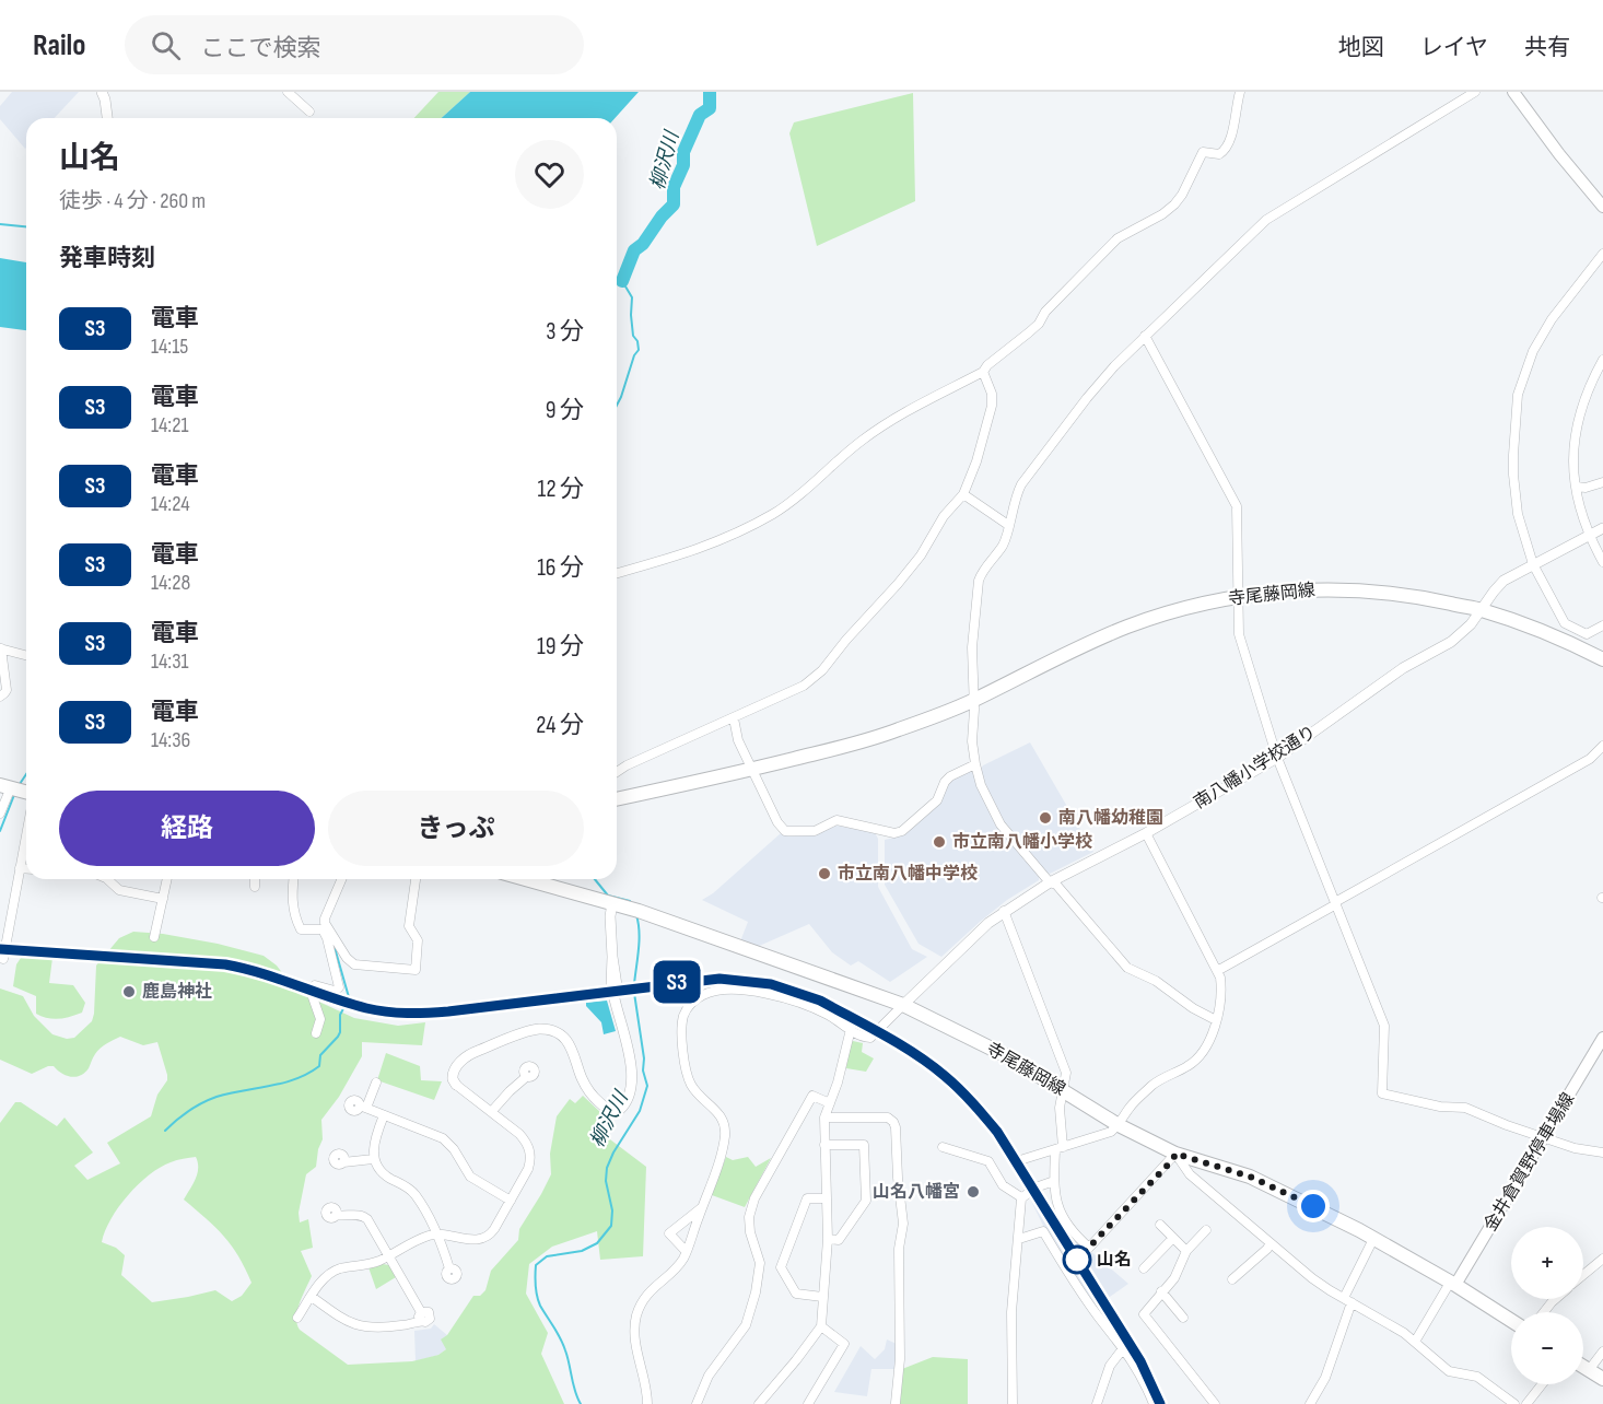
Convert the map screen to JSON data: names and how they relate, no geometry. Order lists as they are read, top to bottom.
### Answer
{
  "streets": {
    "main road": ["寺尾藤岡線", "金井倉賀野停車場線"],
    "street": ["南八幡小学校通り"]
  },
  "crossings": [
    ["寺尾藤岡線", "南八幡小学校通り"],
    ["寺尾藤岡線", "金井倉賀野停車場線"]
  ],
  "water": ["柳沢川"],
  "places": [
    "南八幡幼稚園",
    "市立南八幡小学校",
    "市立南八幡中学校",
    "鹿島神社",
    "山名八幡宮",
    "山名"
  ],
  "page": {
    "header": "Railo",
    "search": "ここで検索",
    "nav": ["地図", "レイヤ", "共有"],
    "on_map": "S3",
    "heading": [
      ["山名", "徒歩 · 4 分 · 260 m"],
      "発車時刻"
    ],
    "list": [
      {
        "mark": "S3",
        "name": "電車",
        "note": "14:15",
        "value": "3 分"
      },
      {
        "mark": "S3",
        "name": "電車",
        "note": "14:21",
        "value": "9 分"
      },
      {
        "mark": "S3",
        "name": "電車",
        "note": "14:24",
        "value": "12 分"
      },
      {
        "mark": "S3",
        "name": "電車",
        "note": "14:28",
        "value": "16 分"
      },
      {
        "mark": "S3",
        "name": "電車",
        "note": "14:31",
        "value": "19 分"
      },
      {
        "mark": "S3",
        "name": "電車",
        "note": "14:36",
        "value": "24 分"
      }
    ],
    "buttons": ["経路", "きっぷ"],
    "map_buttons": ["+", "−"]
  }
}
